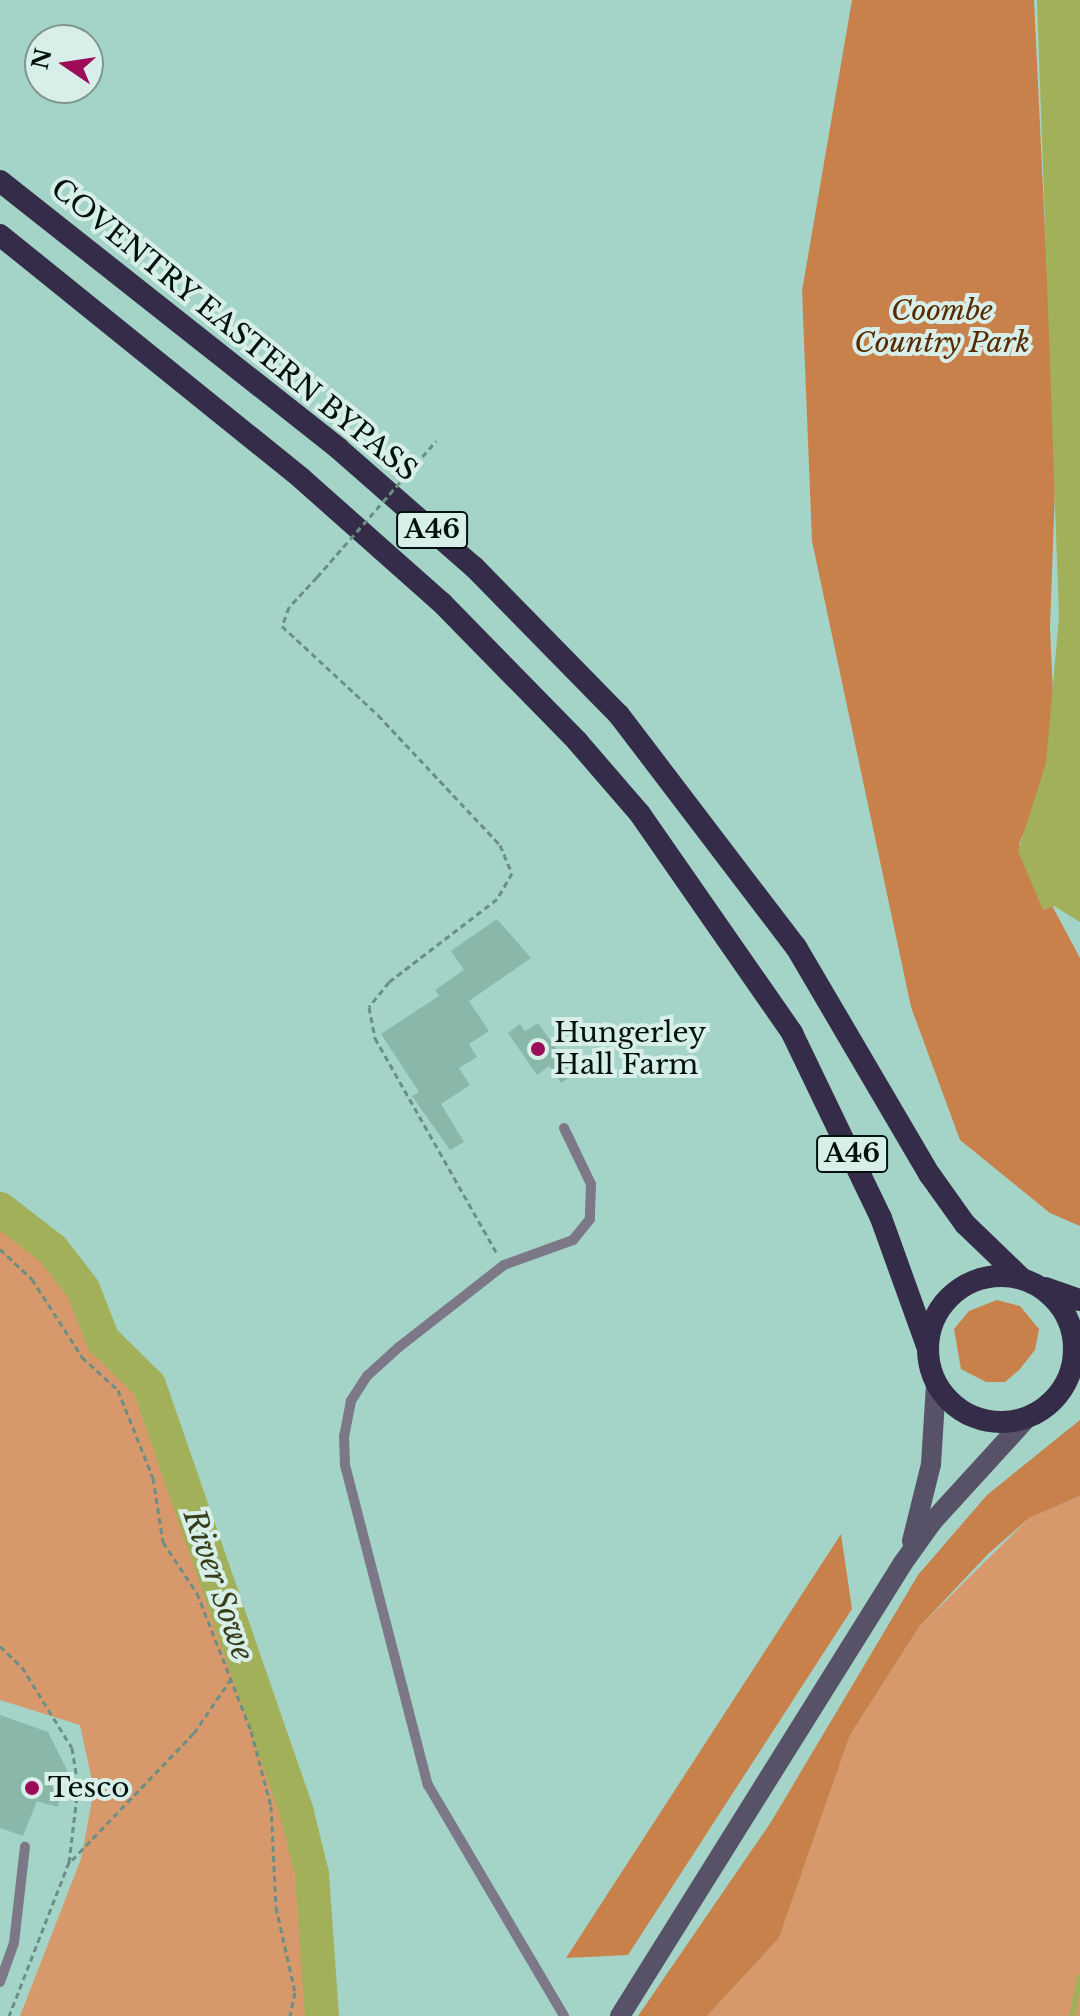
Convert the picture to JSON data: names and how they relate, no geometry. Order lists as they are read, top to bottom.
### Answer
{
  "streets": {
    "highway": ["COVENTRY EASTERN BYPASS", "A46"]
  },
  "crossings": [
    ["COVENTRY EASTERN BYPASS", "A46"]
  ],
  "water": ["River Sowe"],
  "parks": ["Coombe Country Park"],
  "places": ["Hungerley Hall Farm", "Tesco"],
  "north": "left"
}
